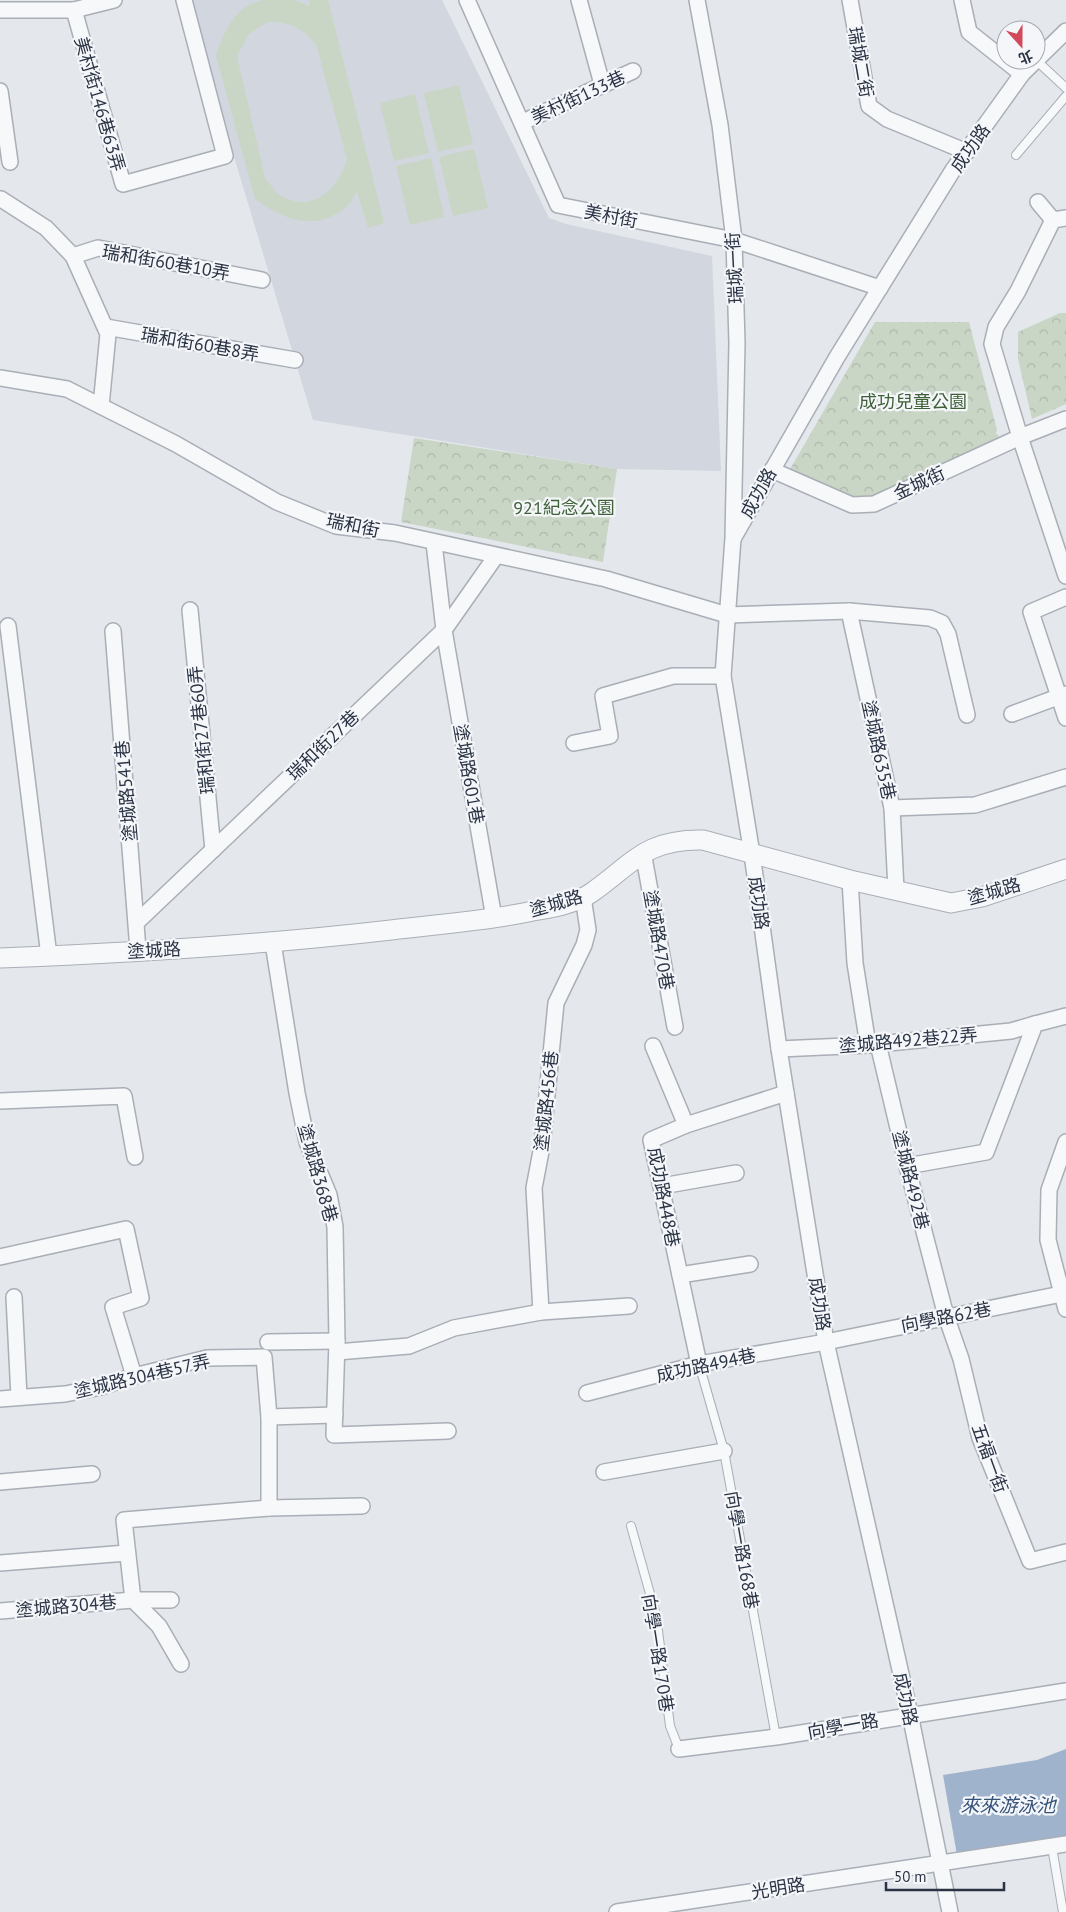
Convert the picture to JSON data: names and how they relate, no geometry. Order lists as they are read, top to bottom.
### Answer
{
  "streets": {
    "street": [
      "瑞城二街",
      "美村街133巷",
      "美村街146巷63弄",
      "成功路",
      "美村街",
      "瑞和街60巷10弄",
      "瑞城一街",
      "瑞和街60巷8弄",
      "金城街",
      "瑞和街",
      "瑞和街27巷60弄",
      "瑞和街27巷",
      "塗城路635巷",
      "塗城路601巷",
      "塗城路541巷",
      "塗城路",
      "塗城路470巷",
      "塗城路492巷22弄",
      "塗城路456巷",
      "塗城路368巷",
      "塗城路492巷",
      "成功路448巷",
      "向學路62巷",
      "成功路494巷",
      "塗城路304巷57弄",
      "五福一街",
      "塗城路304巷",
      "向學一路",
      "光明路"
    ],
    "lane": ["向學一路168巷", "向學一路170巷"]
  },
  "crossings": [
    ["瑞城二街", "成功路"],
    ["美村街133巷", "美村街"],
    ["成功路", "美村街"],
    ["成功路", "瑞城一街"],
    ["成功路", "金城街"],
    ["成功路", "瑞和街"],
    ["成功路", "塗城路"],
    ["成功路", "塗城路492巷22弄"],
    ["成功路", "成功路448巷"],
    ["成功路", "向學路62巷"],
    ["成功路", "成功路494巷"],
    ["成功路", "向學一路"],
    ["成功路", "光明路"],
    ["美村街", "瑞城一街"],
    ["瑞和街", "瑞和街27巷"],
    ["瑞和街", "塗城路635巷"],
    ["瑞和街", "塗城路601巷"],
    ["瑞和街27巷60弄", "瑞和街27巷"],
    ["瑞和街27巷", "塗城路601巷"],
    ["瑞和街27巷", "塗城路541巷"],
    ["塗城路635巷", "塗城路"],
    ["塗城路601巷", "塗城路"],
    ["塗城路541巷", "塗城路"],
    ["塗城路", "塗城路470巷"],
    ["塗城路", "塗城路456巷"],
    ["塗城路", "塗城路368巷"],
    ["塗城路", "塗城路492巷"],
    ["塗城路492巷22弄", "塗城路492巷"],
    ["塗城路492巷", "向學路62巷"],
    ["塗城路492巷", "五福一街"],
    ["成功路448巷", "成功路494巷"],
    ["成功路448巷", "向學一路168巷"],
    ["向學路62巷", "成功路494巷"],
    ["向學路62巷", "五福一街"],
    ["成功路494巷", "向學一路168巷"],
    ["向學一路168巷", "向學一路"],
    ["向學一路170巷", "向學一路"]
  ],
  "water": ["來來游泳池"],
  "parks": ["成功兒童公園", "921紀念公園"],
  "scale_bar": "50 m",
  "north": "bottom"
}
